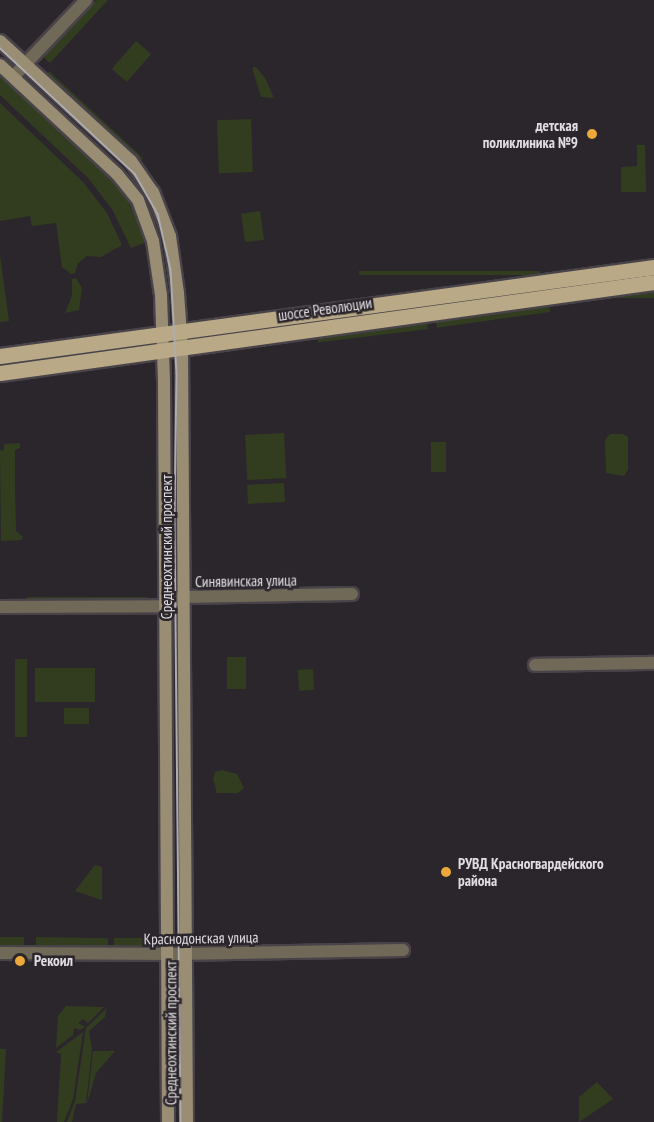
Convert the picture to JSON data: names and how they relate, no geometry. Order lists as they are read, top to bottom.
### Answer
{
  "streets": {
    "main road": ["шоссе Революции", "Среднеохтинский проспект"],
    "street": ["Синявинская улица", "Краснодонская улица"]
  },
  "crossings": [
    ["шоссе Революции", "Среднеохтинский проспект"],
    ["Среднеохтинский проспект", "Синявинская улица"],
    ["Среднеохтинский проспект", "Краснодонская улица"]
  ],
  "places": ["детская поликлиника №9", "РУВД Красногвардейского района", "Рекоил"]
}
